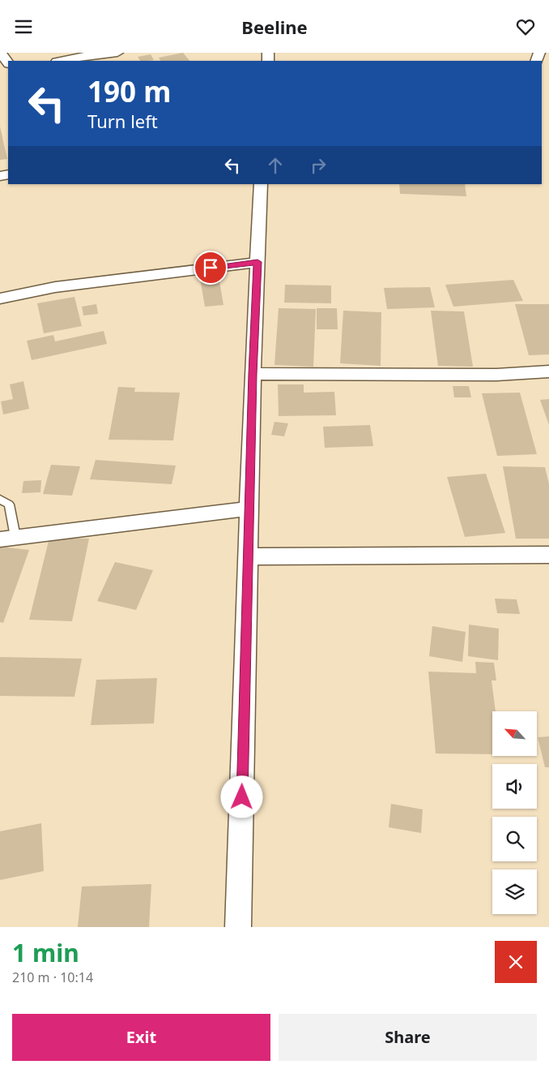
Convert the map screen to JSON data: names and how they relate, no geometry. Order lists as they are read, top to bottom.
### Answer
{
  "north": "top left",
  "page": {
    "header": "Beeline",
    "turn": ["190 m", "Turn left"],
    "heading": ["1 min", "210 m · 10:14"],
    "buttons": ["Exit", "Share"]
  }
}
